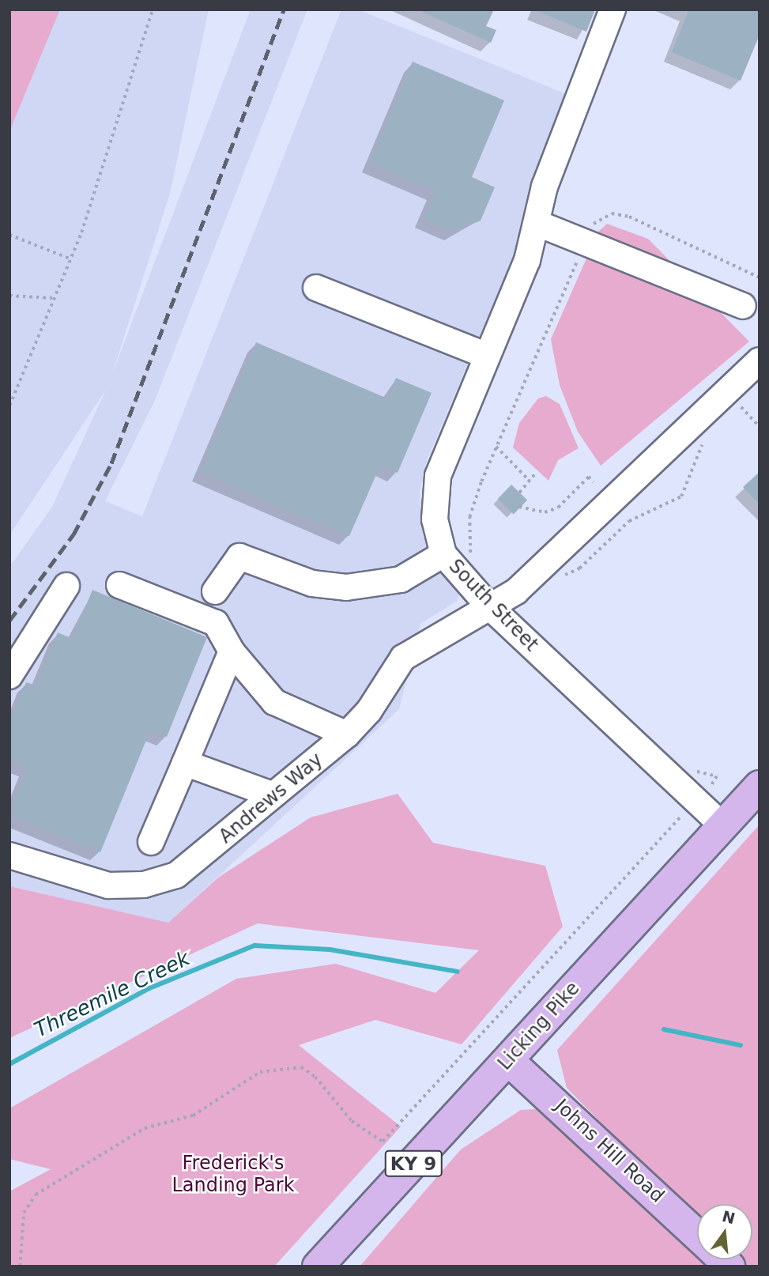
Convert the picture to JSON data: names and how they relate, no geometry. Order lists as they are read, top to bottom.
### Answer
{
  "streets": {
    "main road": ["Licking Pike", "Johns Hill Road", "KY 9"],
    "street": ["South Street", "Andrews Way"]
  },
  "crossings": [
    ["South Street", "Andrews Way"],
    ["South Street", "Licking Pike"],
    ["Licking Pike", "Johns Hill Road"]
  ],
  "water": ["Threemile Creek"],
  "parks": ["Frederick's Landing Park"],
  "north": "top"
}
